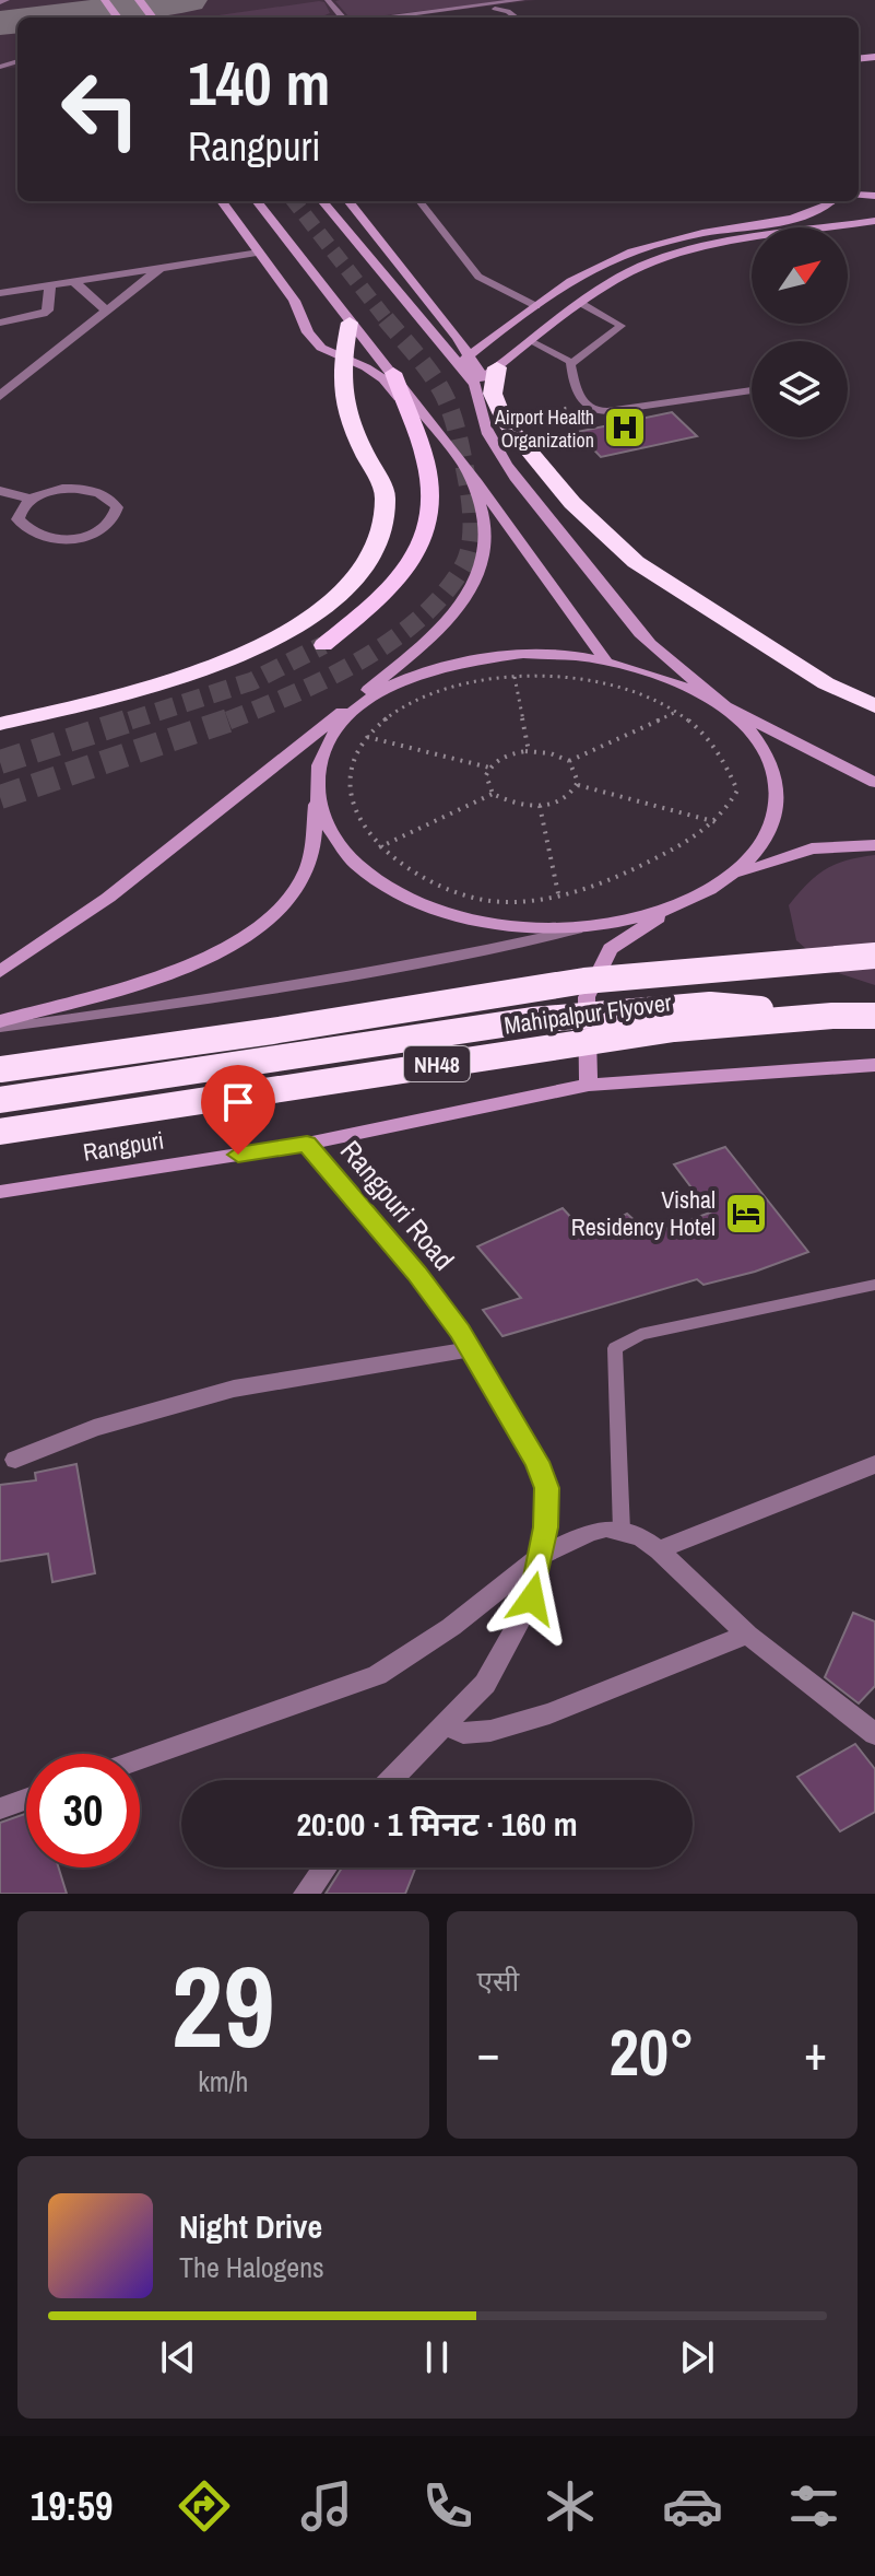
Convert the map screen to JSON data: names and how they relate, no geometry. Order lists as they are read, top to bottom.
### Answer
{
  "streets": {
    "highway": ["Mahipalpur Flyover", "NH48"],
    "main road": ["Rangpuri"],
    "street": ["Rangpuri Road"]
  },
  "crossings": [
    ["Rangpuri", "Rangpuri Road"]
  ],
  "places": {
    "hospital": ["Airport Health Organization"],
    "hotel": ["Vishal Residency Hotel"]
  },
  "north": "top right",
  "page": {
    "turn": ["140 m", "Rangpuri"],
    "limit": "30",
    "trip": "20:00 · 1 मिनट · 160 m",
    "tile": [
      ["29", "km/h"],
      "एसी"
    ],
    "heat": ["−", "20°", "+"],
    "song": ["Night Drive", "The Halogens"],
    "tabs": "19:59"
  }
}
